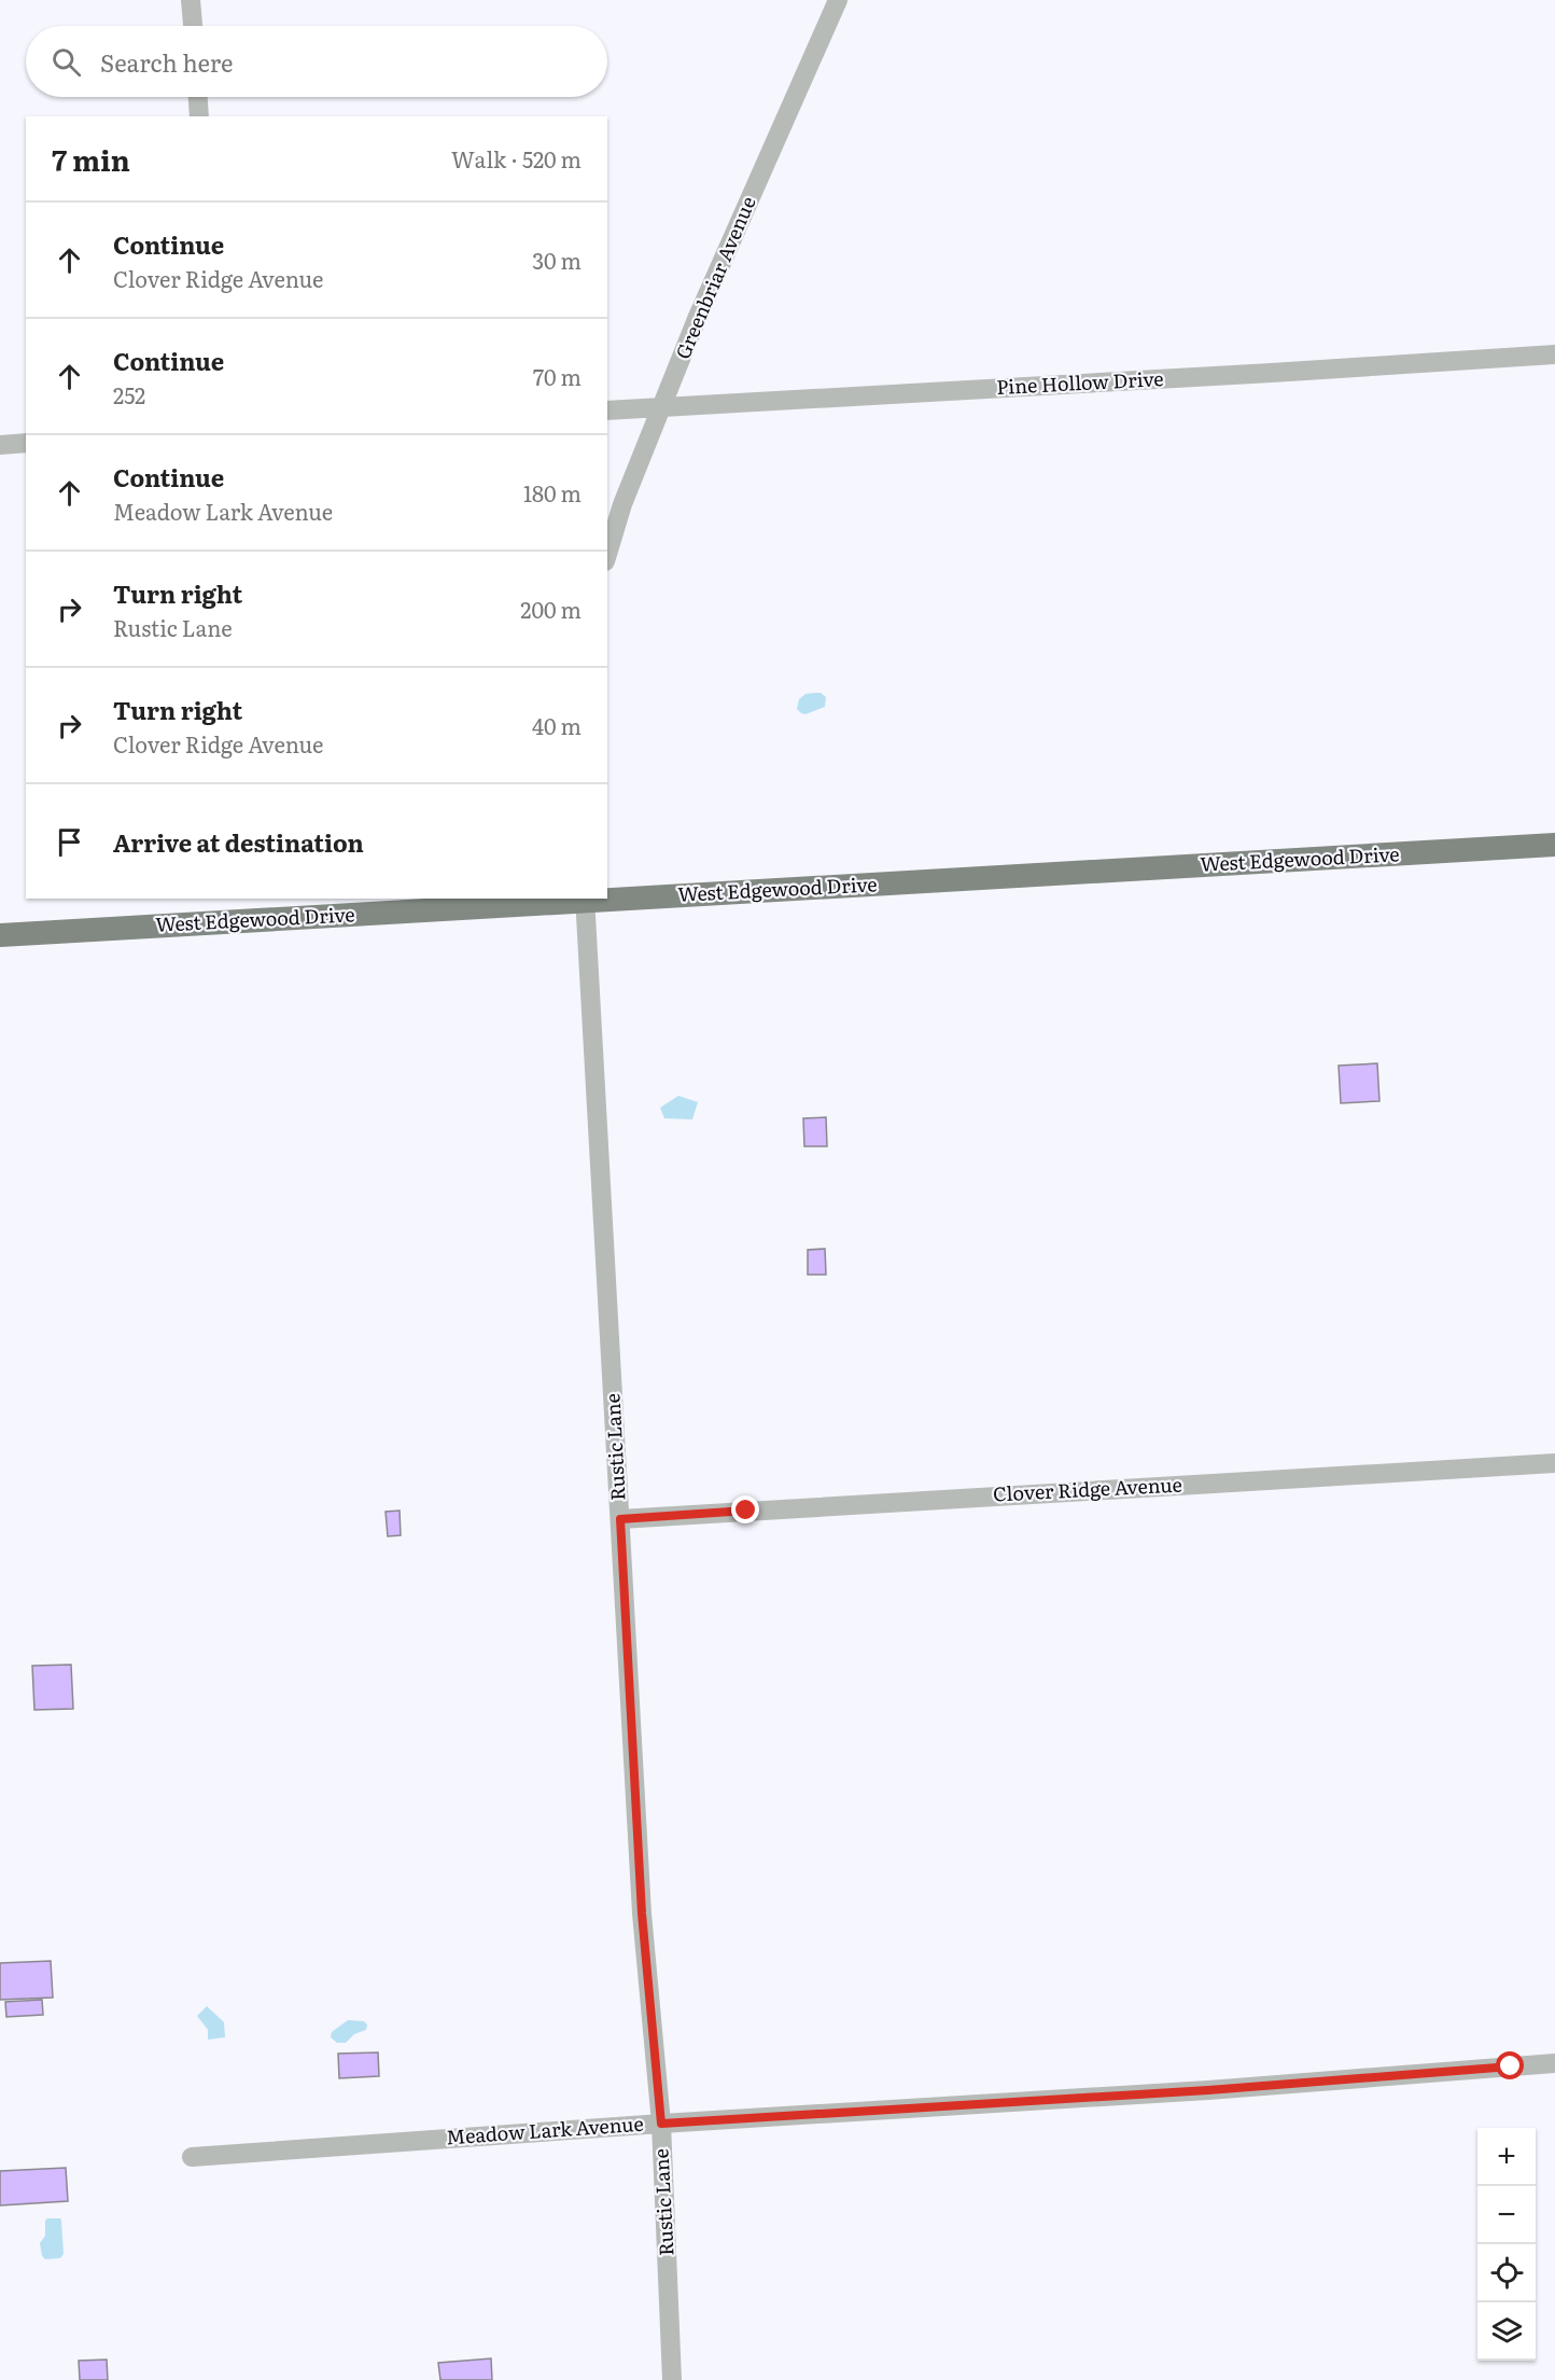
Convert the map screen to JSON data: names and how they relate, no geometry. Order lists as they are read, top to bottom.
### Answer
{
  "streets": {
    "main road": ["West Edgewood Drive"],
    "street": [
      "Greenbriar Avenue",
      "Pine Hollow Drive",
      "Rustic Lane",
      "Clover Ridge Avenue",
      "Meadow Lark Avenue"
    ]
  },
  "crossings": [
    ["Greenbriar Avenue", "Pine Hollow Drive"],
    ["West Edgewood Drive", "Rustic Lane"],
    ["Rustic Lane", "Clover Ridge Avenue"],
    ["Rustic Lane", "Meadow Lark Avenue"]
  ],
  "page": {
    "search": "Search here",
    "heading": ["7 min", "Walk · 520 m"],
    "list": [
      ["Continue", "Clover Ridge Avenue", "30 m"],
      ["Continue", "252", "70 m"],
      ["Continue", "Meadow Lark Avenue", "180 m"],
      ["Turn right", "Rustic Lane", "200 m"],
      ["Turn right", "Clover Ridge Avenue", "40 m"],
      "Arrive at destination"
    ],
    "map_buttons": ["+", "−"]
  }
}
